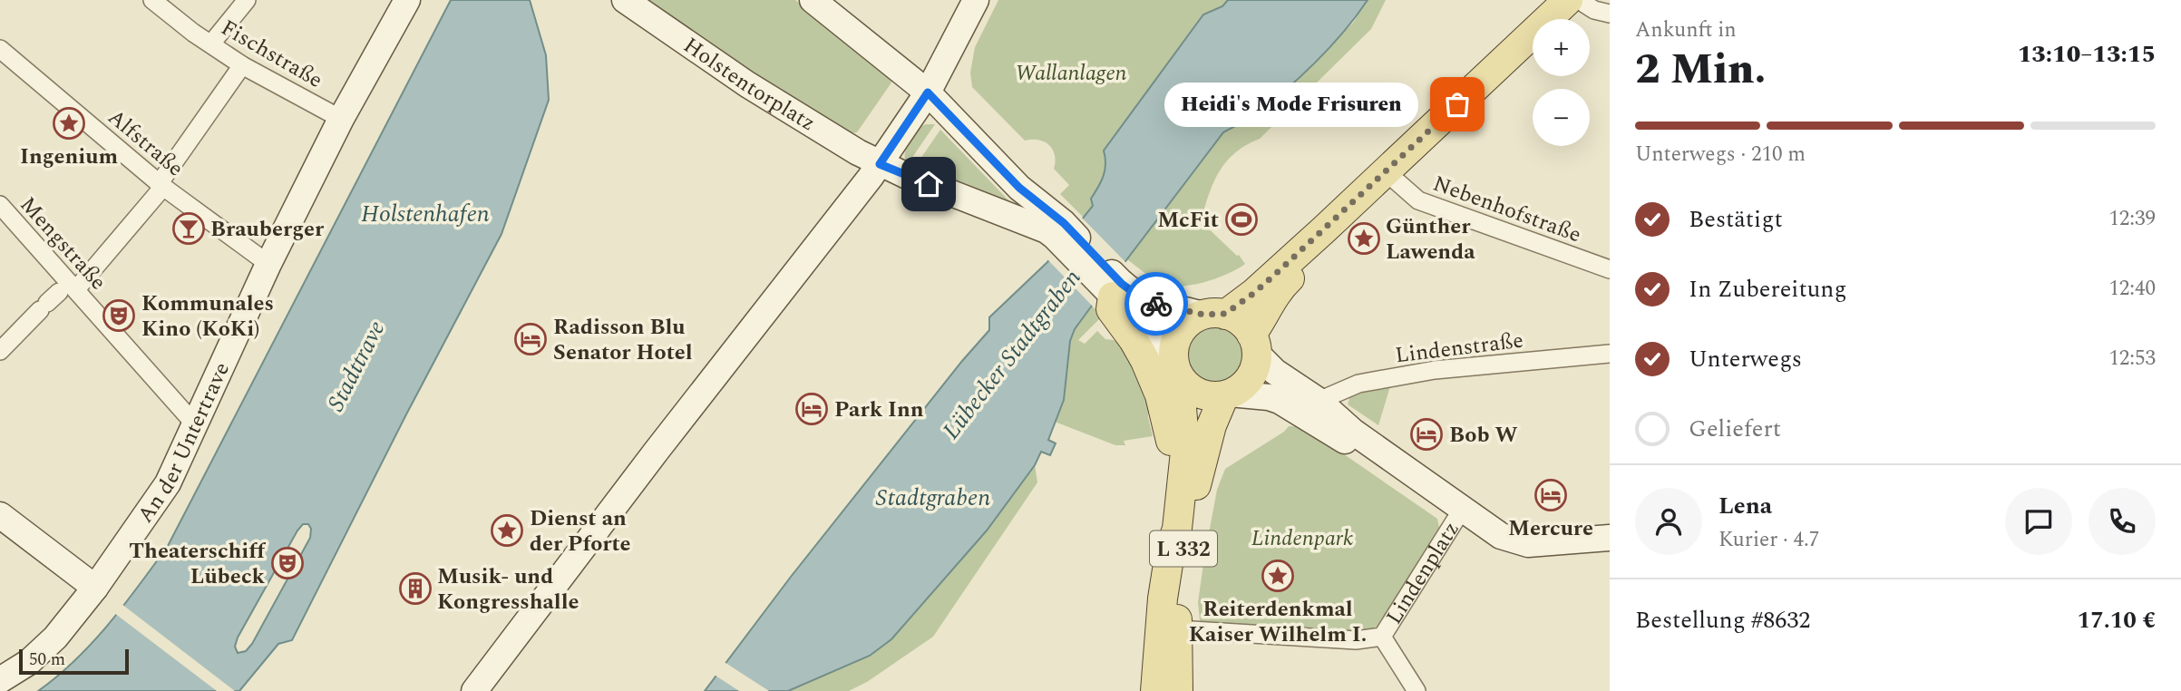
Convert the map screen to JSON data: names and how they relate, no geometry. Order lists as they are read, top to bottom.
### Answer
{
  "streets": {
    "main road": [
      "Holstentorplatz",
      "An der Untertrave",
      "L 332",
      "Lindenplatz"
    ],
    "street": [
      "Fischstraße",
      "Alfstraße",
      "Nebenhofstraße",
      "Mengstraße",
      "Lindenstraße"
    ]
  },
  "crossings": [
    ["Fischstraße", "An der Untertrave"],
    ["Alfstraße", "An der Untertrave"],
    ["Nebenhofstraße", "L 332"],
    ["Mengstraße", "An der Untertrave"],
    ["Lindenstraße", "Lindenplatz"],
    ["L 332", "Lindenplatz"]
  ],
  "water": [
    "Holstenhafen",
    "Lübecker Stadtgraben",
    "Stadttrave",
    "Stadtgraben"
  ],
  "parks": ["Wallanlagen", "Lindenpark"],
  "places": {
    "other": ["Heidi's Mode Frisuren"],
    "place": [
      "Ingenium",
      "Günther Lawenda",
      "Dienst an der Pforte",
      "Reiterdenkmal Kaiser Wilhelm I."
    ],
    "sports": ["McFit"],
    "bar": ["Brauberger"],
    "theatre": ["Kommunales Kino (KoKi)", "Theaterschiff Lübeck"],
    "hotel": [
      "Radisson Blu Senator Hotel",
      "Park Inn",
      "Bob W",
      "Mercure"
    ],
    "building": ["Musik- und Kongresshalle"]
  },
  "scale_bar": "50 m",
  "page": {
    "heading": ["2 Min.", "Ankunft in", "13:10–13:15"],
    "panel": [
      "Lena",
      "Kurier · 4.7",
      "Bestellung #8632",
      "17.10 €"
    ],
    "map_buttons": ["+", "−"],
    "bubble": "Heidi's Mode Frisuren",
    "bar": "Unterwegs · 210 m",
    "list": [
      ["Bestätigt", "12:39"],
      ["In Zubereitung", "12:40"],
      ["Unterwegs", "12:53"],
      "Geliefert"
    ],
    "scale": "50 m"
  }
}
